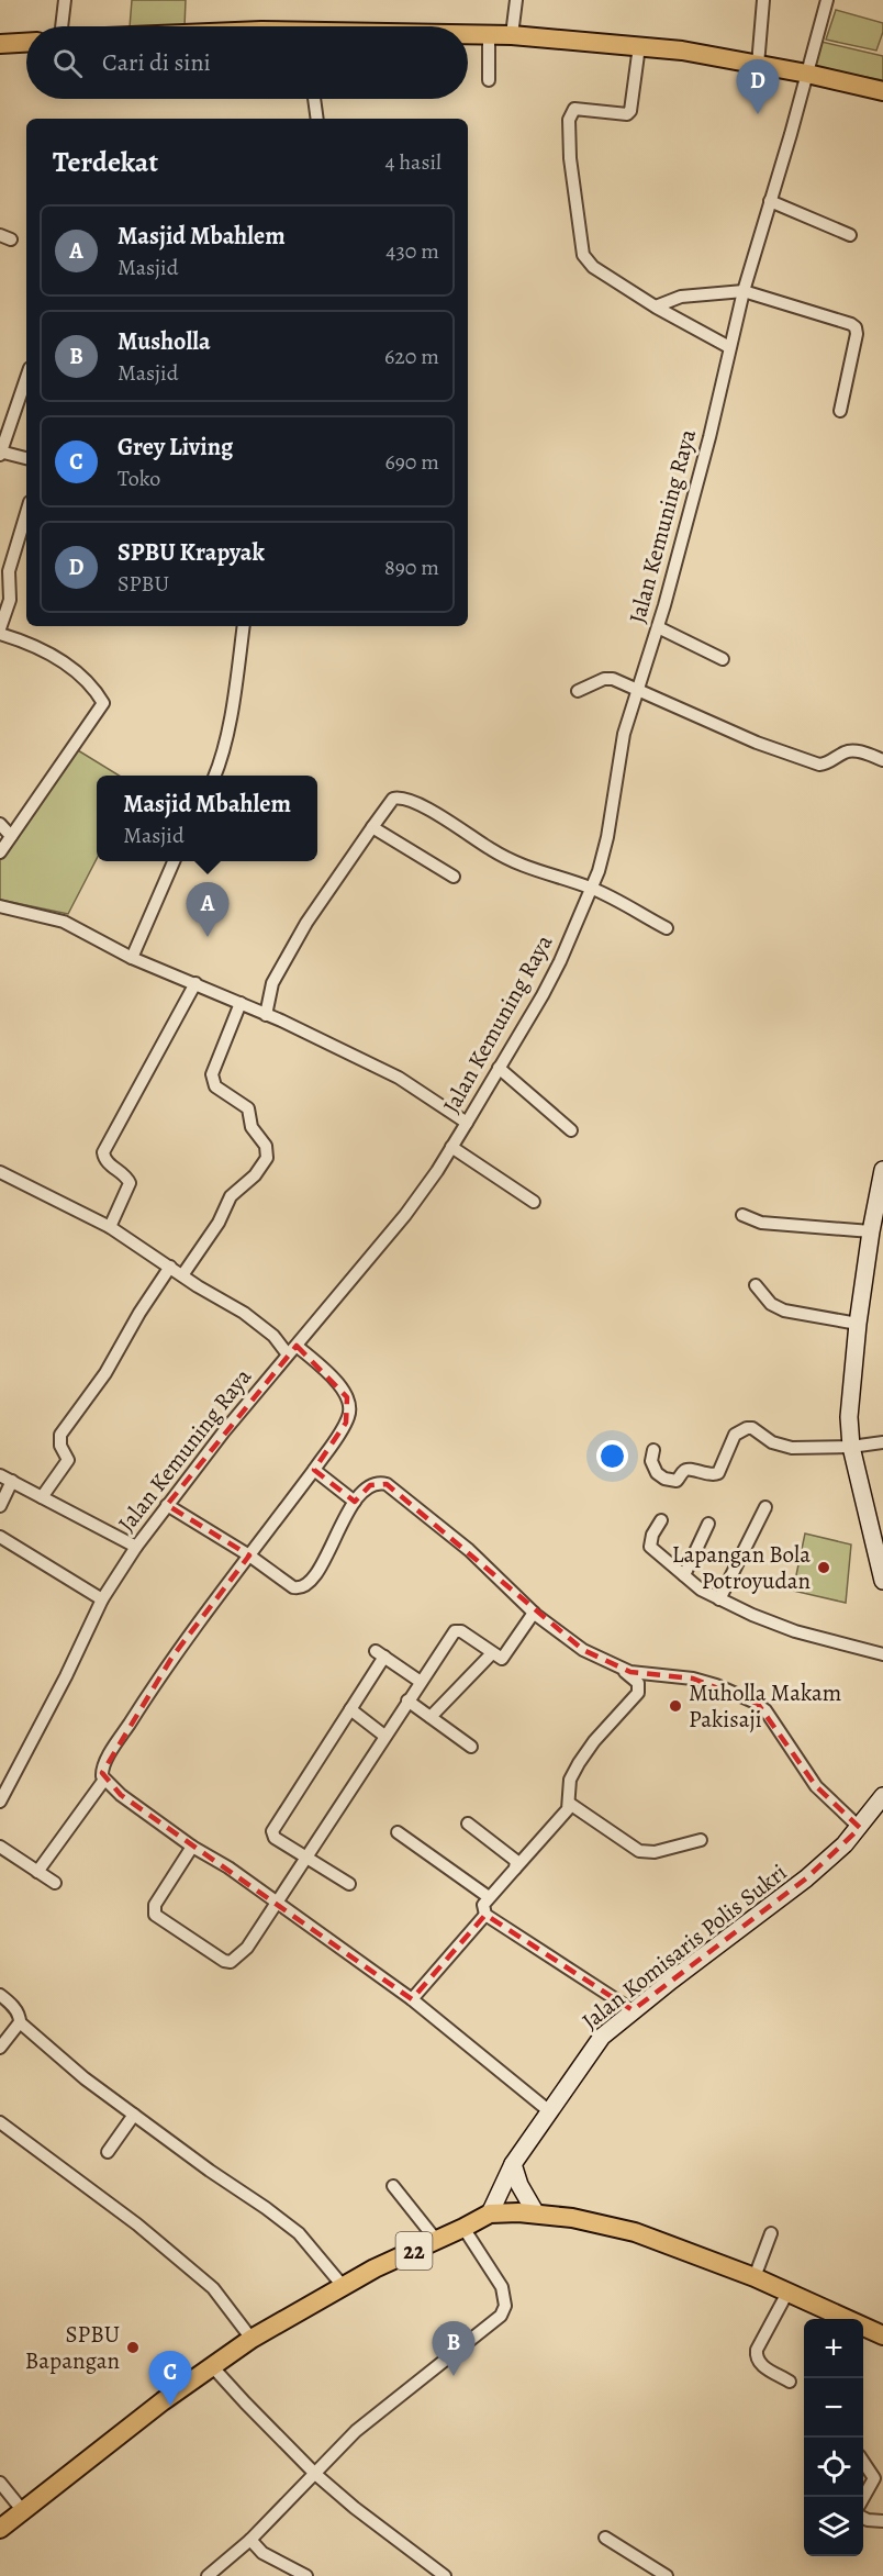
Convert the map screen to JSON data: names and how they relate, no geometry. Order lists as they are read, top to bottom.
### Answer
{
  "streets": {
    "main road": ["Jalan Komisaris Polis Sukri", "22"],
    "street": ["Jalan Kemuning Raya"]
  },
  "crossings": [
    ["Jalan Komisaris Polis Sukri", "22"]
  ],
  "places": ["Lapangan Bola Potroyudan", "Muholla Makam Pakisaji", "SPBU Bapangan"],
  "page": {
    "search": "Cari di sini",
    "pins": [
      "D",
      "A",
      "B",
      "C"
    ],
    "heading": ["Terdekat", "4 hasil"],
    "list": [
      {
        "mark": "A",
        "name": "Masjid Mbahlem",
        "note": "Masjid",
        "value": "430 m"
      },
      {
        "mark": "B",
        "name": "Musholla",
        "note": "Masjid",
        "value": "620 m"
      },
      {
        "mark": "C",
        "name": "Grey Living",
        "note": "Toko",
        "value": "690 m"
      },
      {
        "mark": "D",
        "name": "SPBU Krapyak",
        "note": "SPBU",
        "value": "890 m"
      }
    ],
    "popup": ["Masjid Mbahlem", "Masjid"],
    "map_buttons": ["+", "−"]
  }
}
